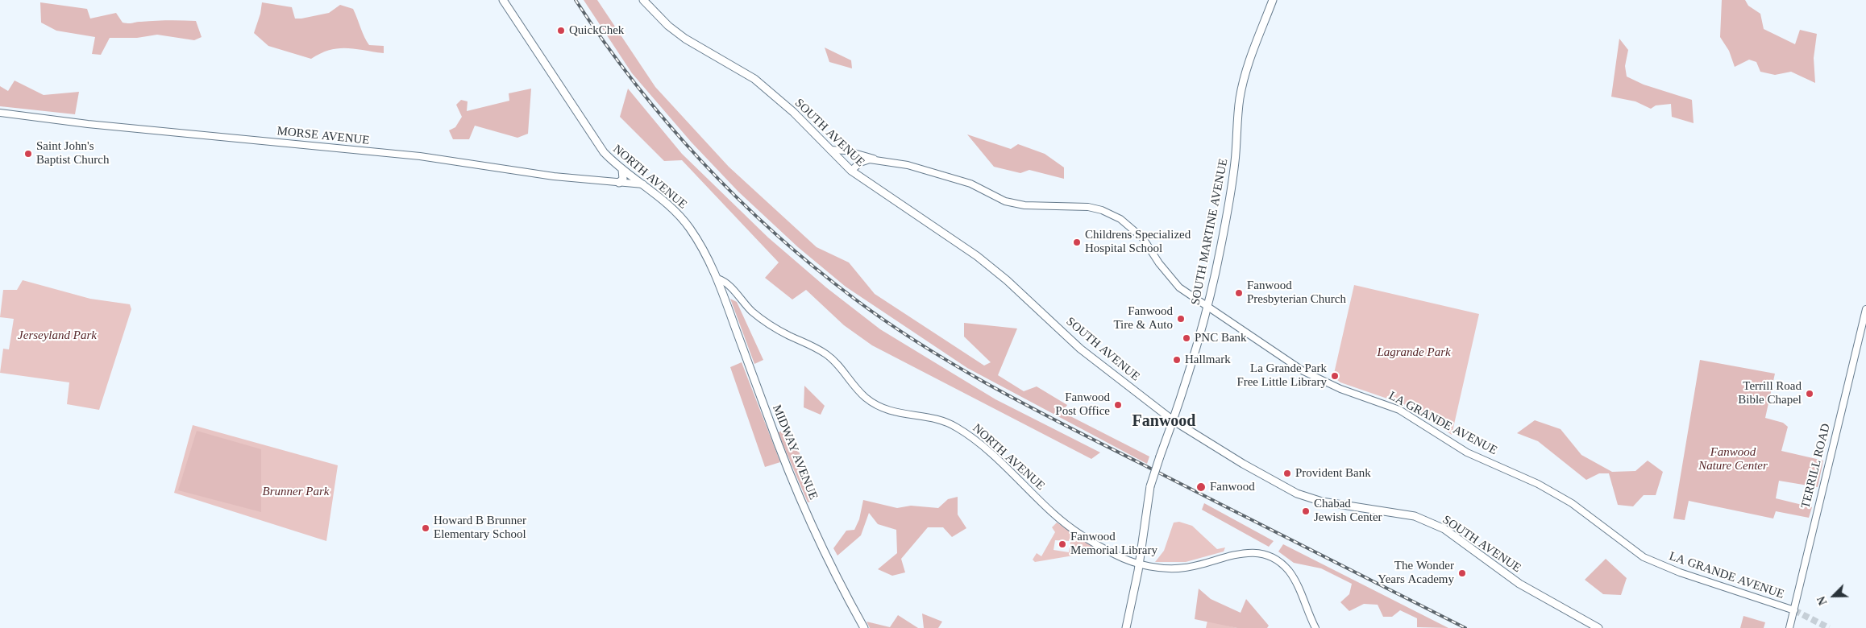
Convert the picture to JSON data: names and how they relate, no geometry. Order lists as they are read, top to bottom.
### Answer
{
  "streets": {
    "main road": [
      "SOUTH AVENUE",
      "NORTH AVENUE",
      "SOUTH MARTINE AVENUE",
      "MIDWAY AVENUE"
    ],
    "street": ["MORSE AVENUE", "LA GRANDE AVENUE", "TERRILL ROAD"]
  },
  "crossings": [
    ["SOUTH AVENUE", "SOUTH MARTINE AVENUE"],
    ["SOUTH AVENUE", "LA GRANDE AVENUE"],
    ["MORSE AVENUE", "NORTH AVENUE"],
    ["NORTH AVENUE", "SOUTH MARTINE AVENUE"],
    ["NORTH AVENUE", "MIDWAY AVENUE"],
    ["SOUTH MARTINE AVENUE", "LA GRANDE AVENUE"],
    ["LA GRANDE AVENUE", "TERRILL ROAD"]
  ],
  "districts": ["Fanwood"],
  "parks": [
    "Jerseyland Park",
    "Lagrande Park",
    "Fanwood Nature Center",
    "Brunner Park"
  ],
  "places": [
    "QuickChek",
    "Saint John's Baptist Church",
    "Childrens Specialized Hospital School",
    "Fanwood Presbyterian Church",
    "Fanwood Tire & Auto",
    "PNC Bank",
    "Hallmark",
    "La Grande Park Free Little Library",
    "Terrill Road Bible Chapel",
    "Fanwood Post Office",
    "Provident Bank",
    "Fanwood",
    "Chabad Jewish Center",
    "Howard B Brunner Elementary School",
    "Fanwood Memorial Library",
    "The Wonder Years Academy"
  ],
  "north": "bottom left"
}
